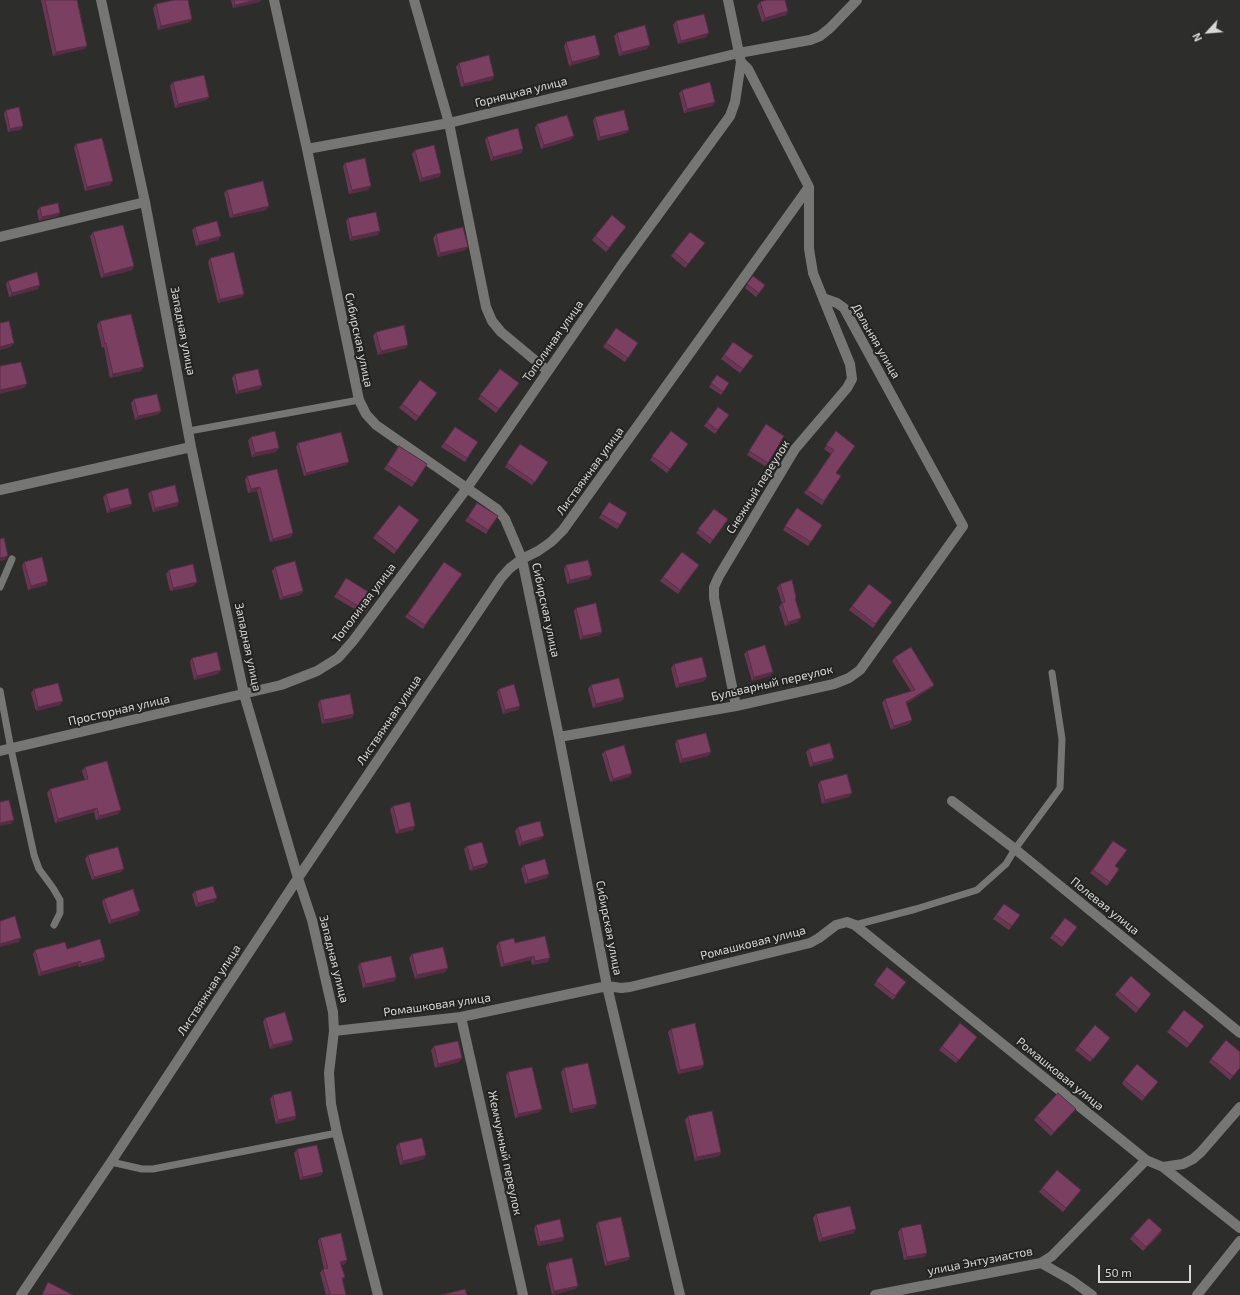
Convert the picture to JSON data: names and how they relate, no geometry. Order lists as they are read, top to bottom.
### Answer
{
  "streets": {
    "street": [
      "Горняцкая улица",
      "Западная улица",
      "Сибирская улица",
      "Тополиная улица",
      "Дальняя улица",
      "Листвяжная улица",
      "Снежный переулок",
      "Бульварный переулок",
      "Просторная улица",
      "Полевая улица",
      "Ромашковая улица",
      "Жемчужный переулок",
      "улица Энтузиастов"
    ]
  },
  "crossings": [
    ["Горняцкая улица", "Сибирская улица"],
    ["Горняцкая улица", "Тополиная улица"],
    ["Западная улица", "Тополиная улица"],
    ["Западная улица", "Листвяжная улица"],
    ["Западная улица", "Просторная улица"],
    ["Западная улица", "Ромашковая улица"],
    ["Сибирская улица", "Тополиная улица"],
    ["Сибирская улица", "Листвяжная улица"],
    ["Сибирская улица", "Бульварный переулок"],
    ["Сибирская улица", "Ромашковая улица"],
    ["Тополиная улица", "Просторная улица"],
    ["Дальняя улица", "Снежный переулок"],
    ["Дальняя улица", "Бульварный переулок"],
    ["Снежный переулок", "Бульварный переулок"],
    ["Ромашковая улица", "Жемчужный переулок"],
    ["Ромашковая улица", "улица Энтузиастов"]
  ],
  "scale_bar": "50 m",
  "north": "bottom left"
}
